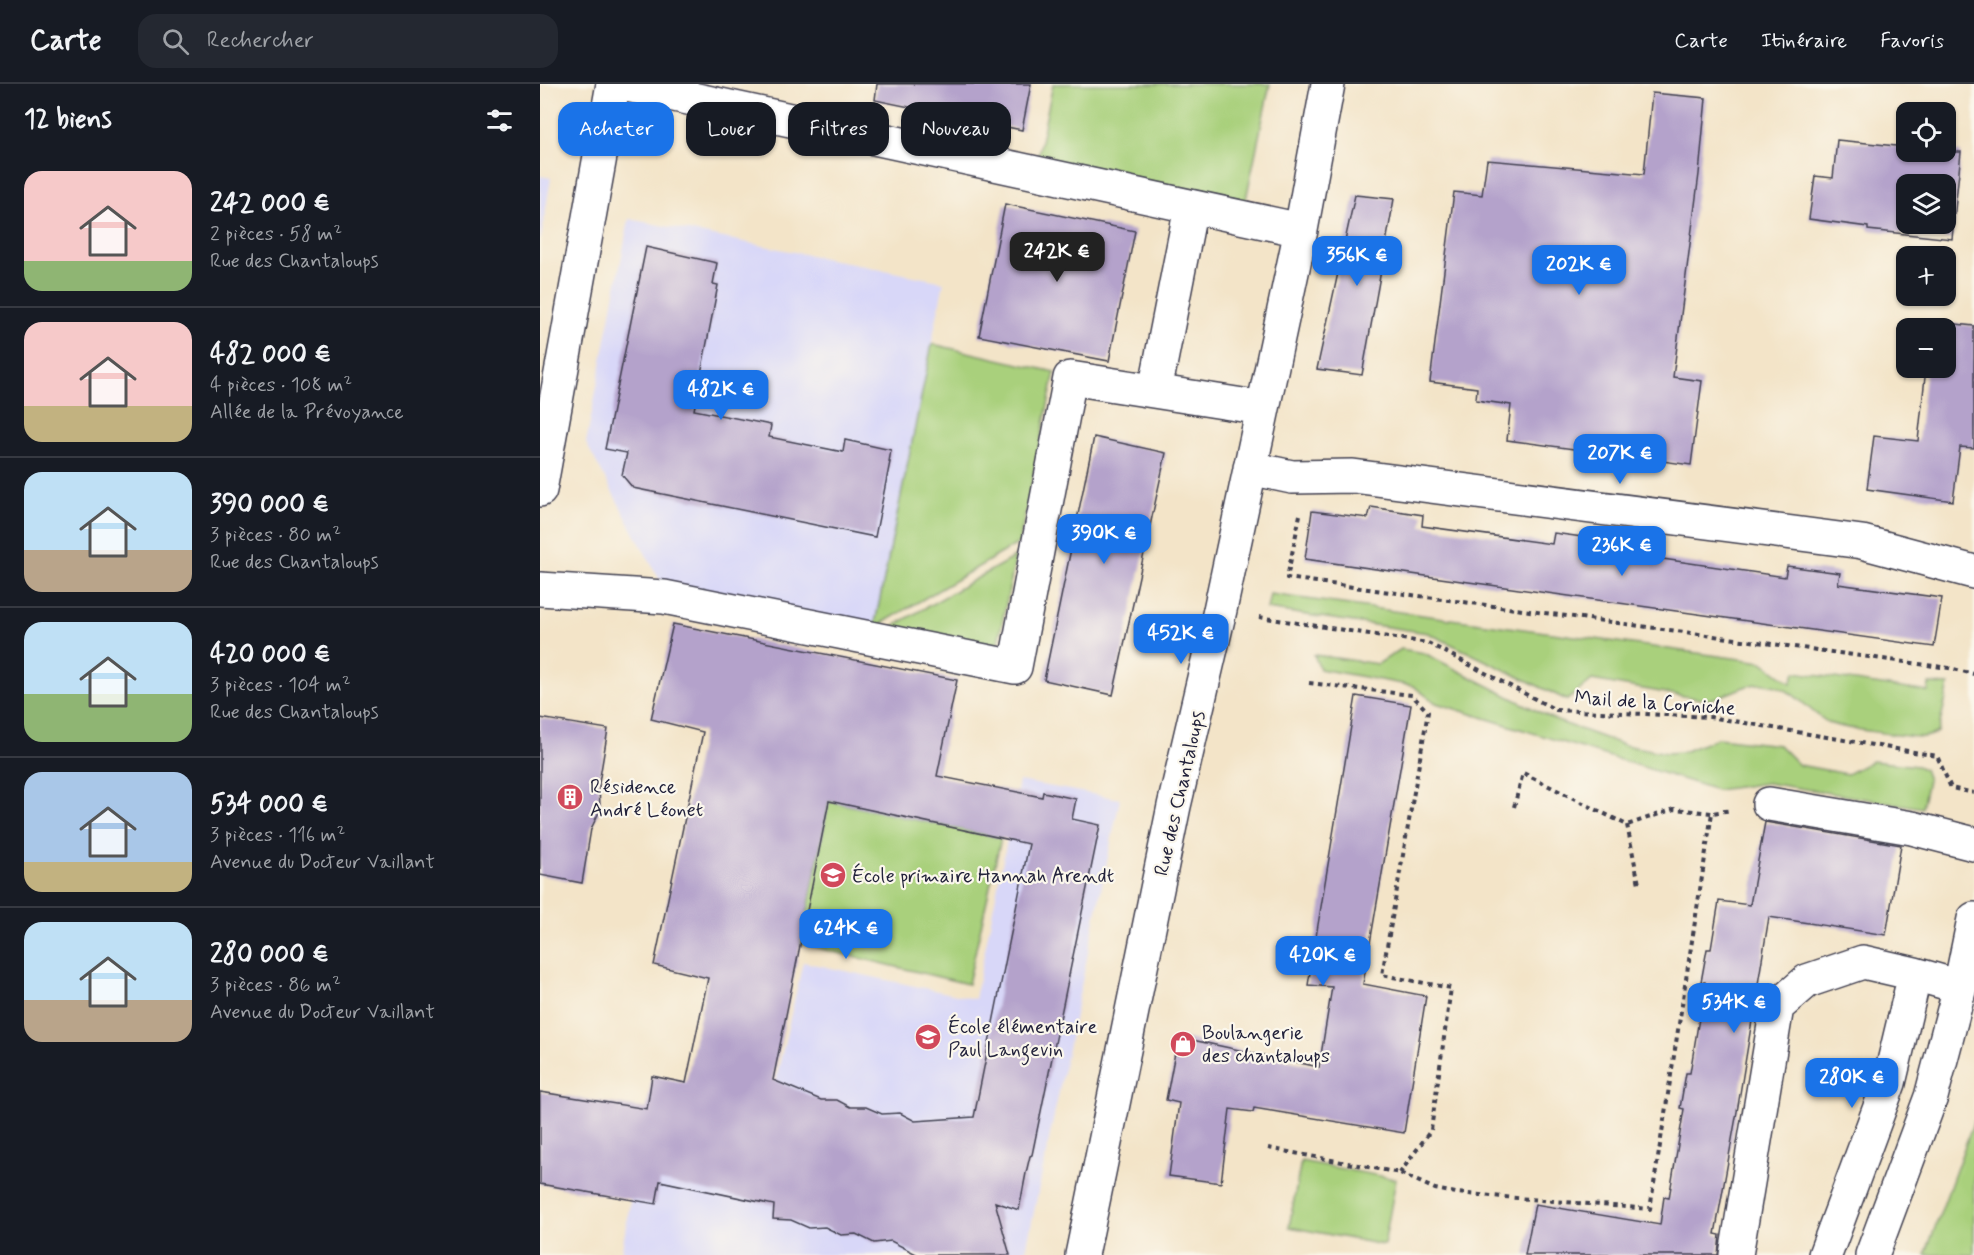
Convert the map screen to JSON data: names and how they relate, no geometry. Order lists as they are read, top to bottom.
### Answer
{
  "streets": {
    "street": ["Rue des Chantaloups"],
    "path": ["Mail de la Corniche"]
  },
  "crossings": [
    ["Mail de la Corniche", "Rue des Chantaloups"]
  ],
  "places": {
    "building": ["Résidence André Léonet"],
    "school or university": ["École primaire Hannah Arendt", "École élémentaire Paul Langevin"],
    "shop": ["Boulangerie des chantaloups"]
  },
  "page": {
    "header": "Carte",
    "search": "Rechercher",
    "nav": ["Carte", "Itinéraire", "Favoris"],
    "heading": "12 biens",
    "map_buttons": ["+", "−"],
    "chip": [
      "Acheter",
      "Louer",
      "Filtres",
      "Nouveau"
    ],
    "list": [
      {
        "name": "242 000 €",
        "note": "2 pièces · 58 m² · Rue des Chantaloups"
      },
      {
        "name": "482 000 €",
        "note": "4 pièces · 108 m² · Allée de la Prévoyance"
      },
      {
        "name": "390 000 €",
        "note": "3 pièces · 80 m² · Rue des Chantaloups"
      },
      {
        "name": "420 000 €",
        "note": "3 pièces · 104 m² · Rue des Chantaloups"
      },
      {
        "name": "534 000 €",
        "note": "3 pièces · 116 m² · Avenue du Docteur Vaillant"
      },
      {
        "name": "280 000 €",
        "note": "3 pièces · 86 m² · Avenue du Docteur Vaillant"
      }
    ],
    "price": [
      "242K €",
      "356K €",
      "202K €",
      "482K €",
      "207K €",
      "390K €",
      "236K €",
      "452K €",
      "624K €",
      "420K €",
      "534K €",
      "280K €"
    ]
  }
}
